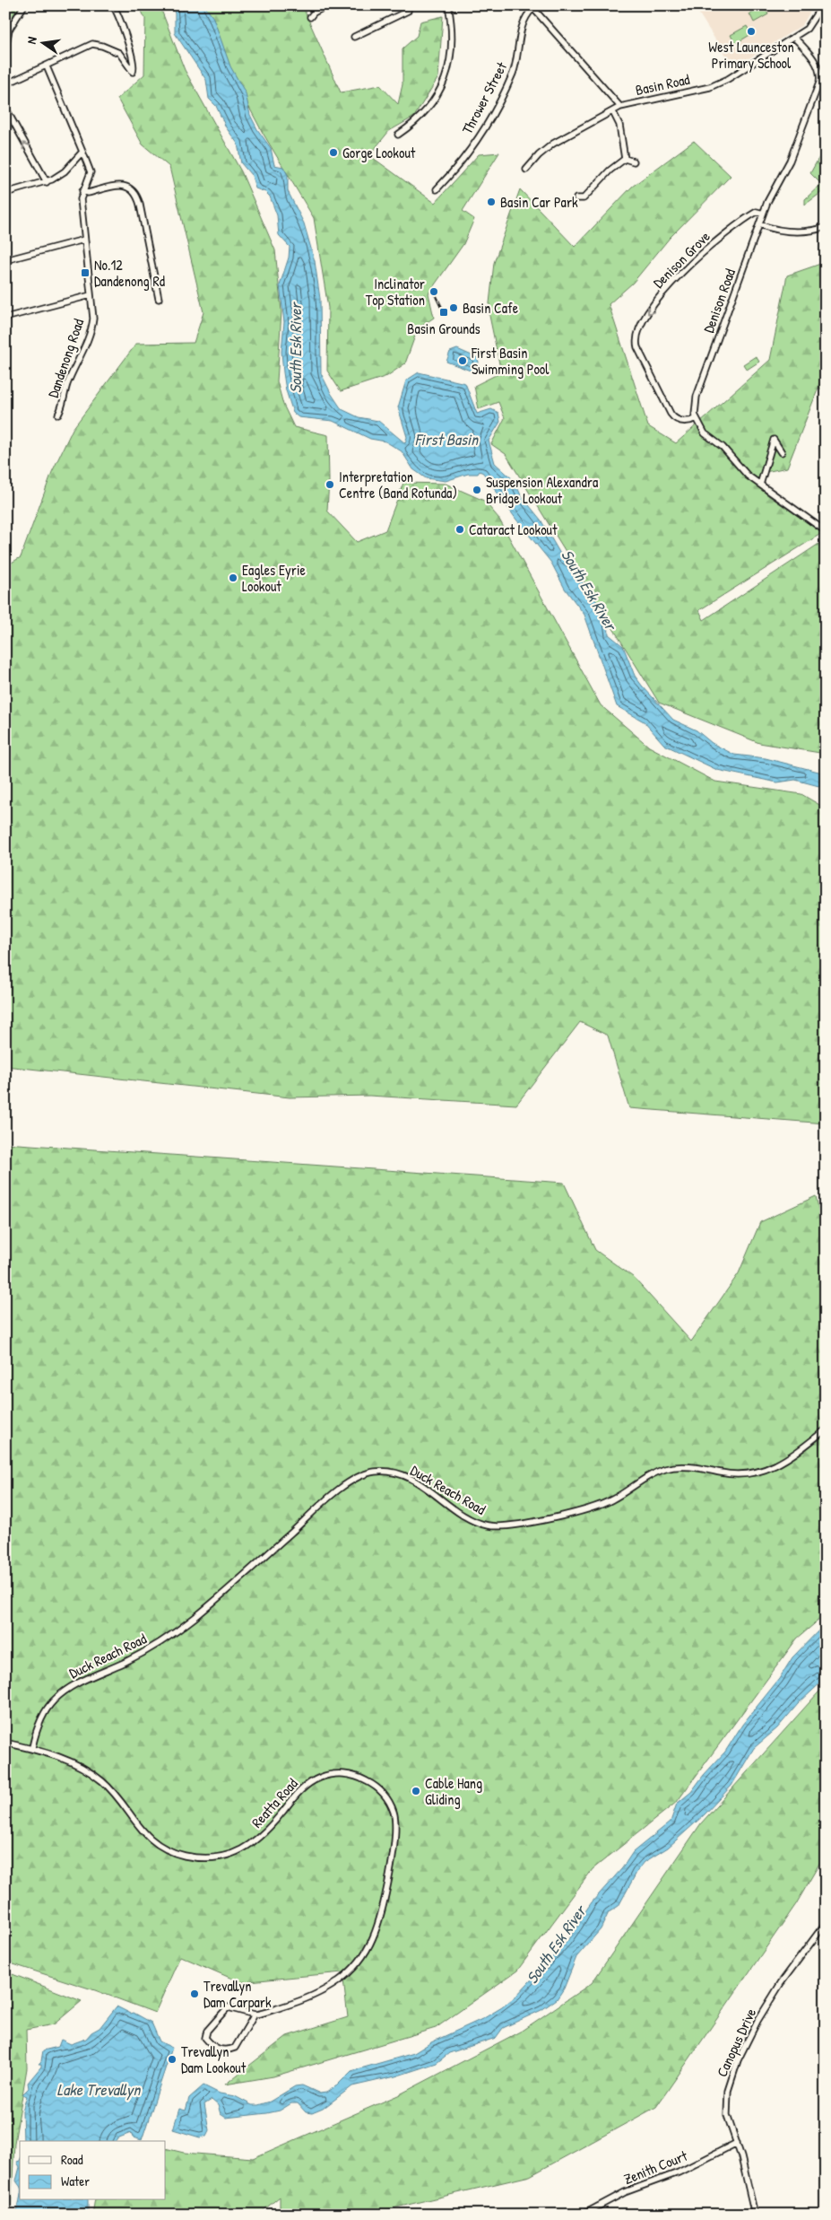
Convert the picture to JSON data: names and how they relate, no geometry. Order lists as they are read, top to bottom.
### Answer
{
  "streets": {
    "street": [
      "Basin Road",
      "Thrower Street",
      "Denison Grove",
      "Denison Road",
      "Dandenong Road",
      "Duck Reach Road",
      "Reatta Road",
      "Canopus Drive",
      "Zenith Court"
    ]
  },
  "crossings": [
    ["Basin Road", "Denison Road"],
    ["Denison Grove", "Denison Road"],
    ["Duck Reach Road", "Reatta Road"],
    ["Canopus Drive", "Zenith Court"]
  ],
  "water": ["South Esk River", "First Basin", "Lake Trevallyn"],
  "places": {
    "other": [
      "West Launceston Primary School",
      "Gorge Lookout",
      "Basin Car Park",
      "Inclinator Top Station",
      "Basin Cafe",
      "First Basin Swimming Pool",
      "Interpretation Centre (Band Rotunda)",
      "Suspension Alexandra Bridge Lookout",
      "Cataract Lookout",
      "Eagles Eyrie Lookout",
      "Cable Hang Gliding",
      "Trevallyn Dam Carpark",
      "Trevallyn Dam Lookout"
    ],
    "transit": ["No.12 Dandenong Rd", "Basin Grounds"]
  },
  "legend": ["Road", "Water"],
  "north": "left"
}
